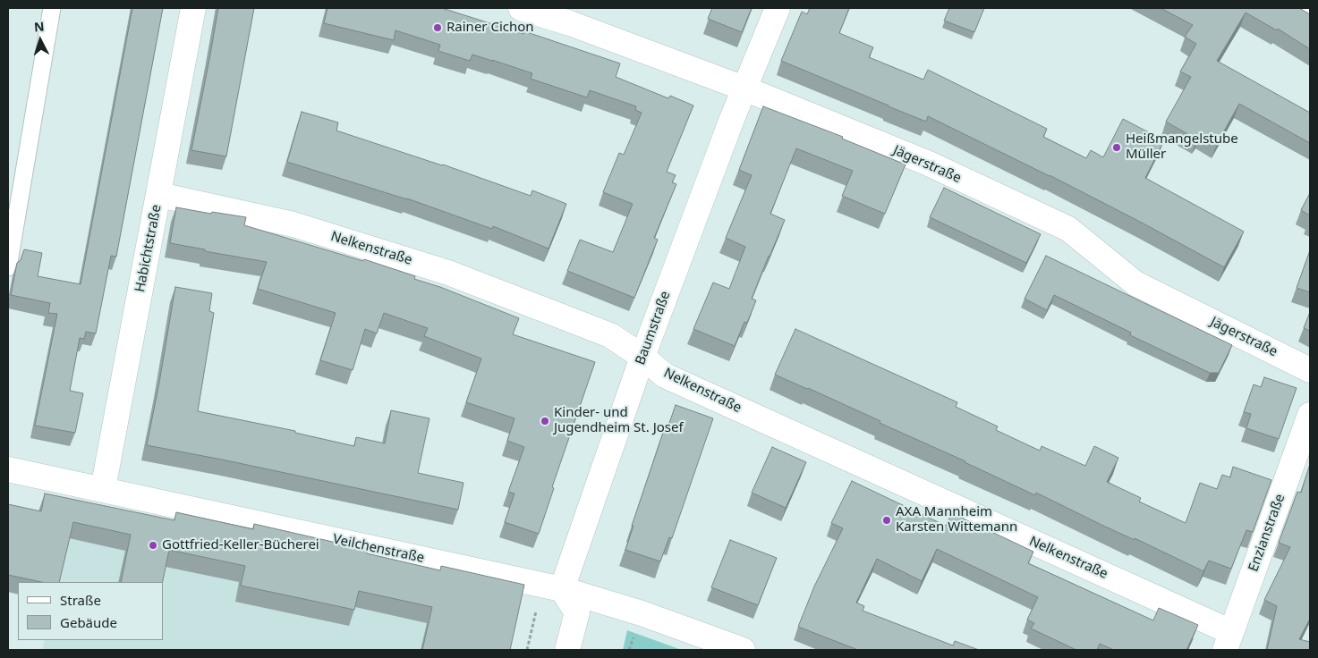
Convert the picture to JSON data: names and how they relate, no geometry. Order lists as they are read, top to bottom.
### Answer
{
  "streets": {
    "street": [
      "Jägerstraße",
      "Habichtstraße",
      "Nelkenstraße",
      "Baumstraße",
      "Enzianstraße",
      "Veilchenstraße"
    ]
  },
  "crossings": [
    ["Jägerstraße", "Baumstraße"],
    ["Habichtstraße", "Nelkenstraße"],
    ["Habichtstraße", "Veilchenstraße"],
    ["Nelkenstraße", "Baumstraße"],
    ["Nelkenstraße", "Enzianstraße"],
    ["Baumstraße", "Veilchenstraße"]
  ],
  "places": [
    "Rainer Cichon",
    "Heißmangelstube Müller",
    "Kinder- und Jugendheim St. Josef",
    "AXA Mannheim Karsten Wittemann",
    "Gottfried-Keller-Bücherei"
  ],
  "legend": ["Straße", "Gebäude"],
  "north": "top"
}
